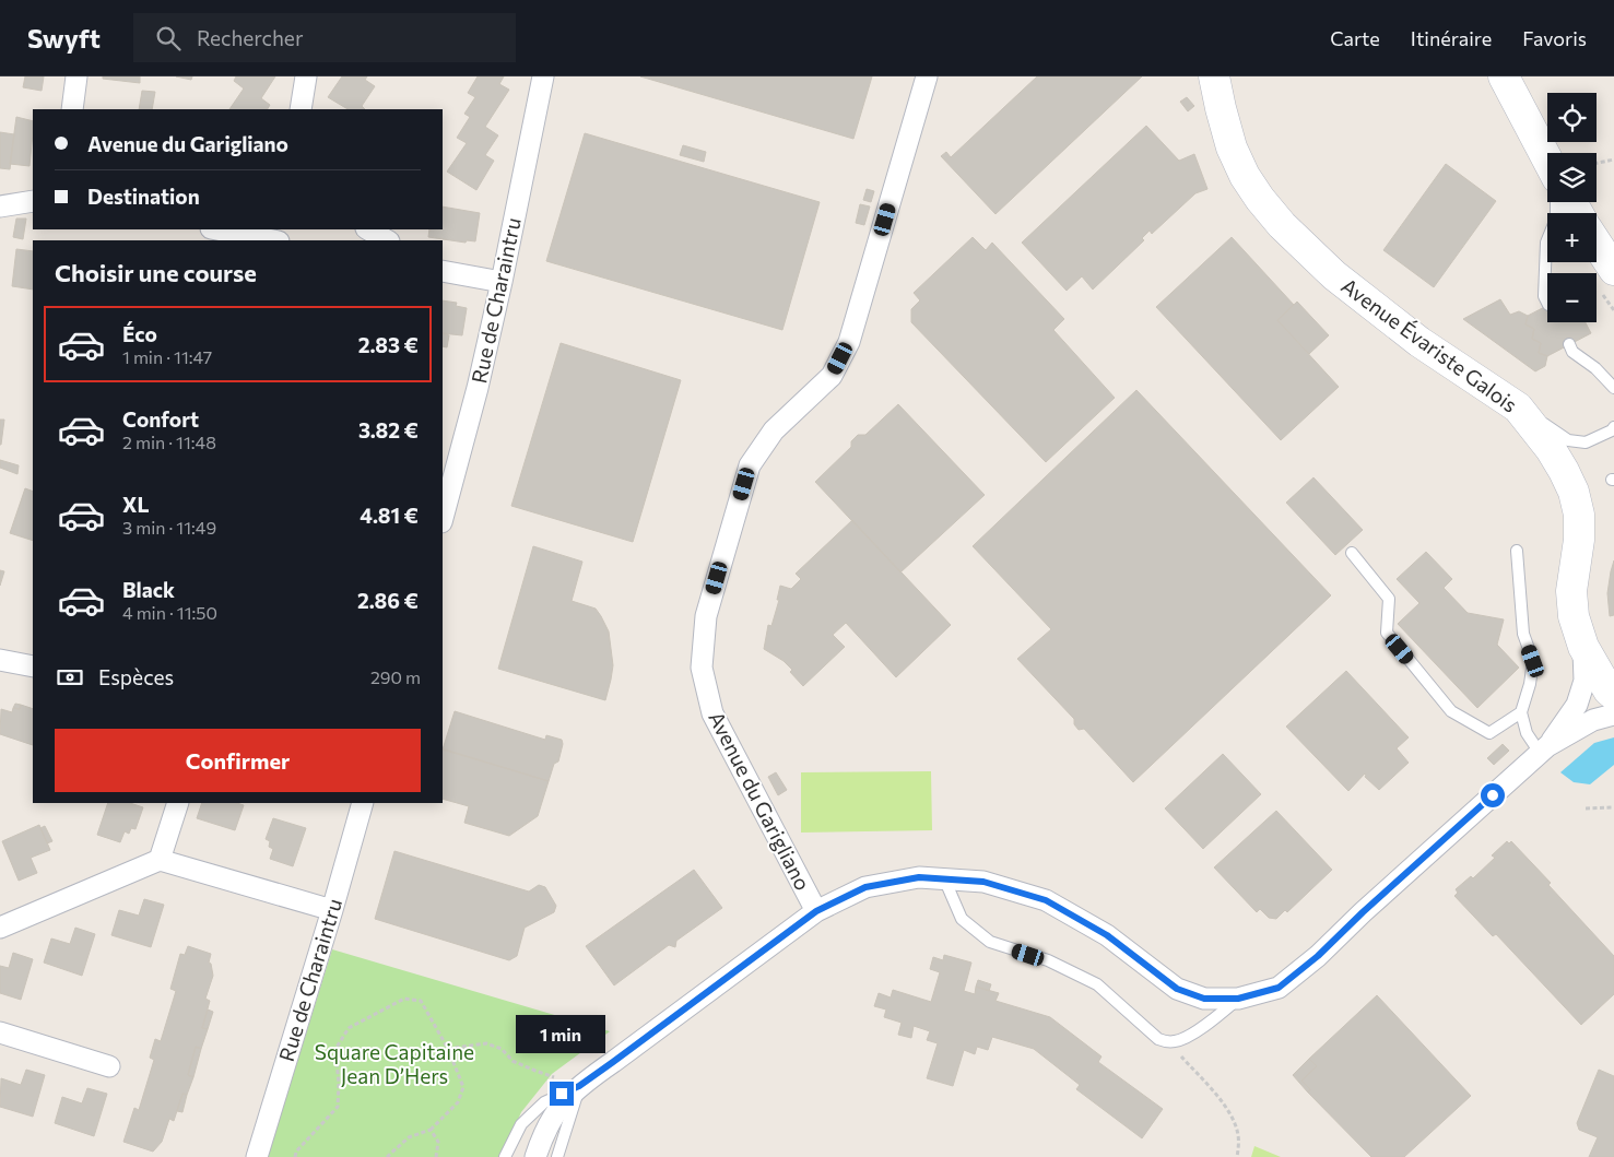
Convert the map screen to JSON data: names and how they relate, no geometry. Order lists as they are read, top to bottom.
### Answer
{
  "streets": {
    "main road": ["Avenue Évariste Galois"],
    "street": ["Rue de Charaintru", "Avenue du Garigliano"]
  },
  "crossings": [
    ["Avenue Évariste Galois", "Avenue du Garigliano"]
  ],
  "parks": ["Square Capitaine Jean D’Hers"],
  "page": {
    "header": "Swyft",
    "search": "Rechercher",
    "nav": ["Carte", "Itinéraire", "Favoris"],
    "map_buttons": ["+", "−"],
    "banner": ["Avenue du Garigliano", "Destination"],
    "heading": "Choisir une course",
    "list": [
      {
        "name": "Éco",
        "note": "1 min · 11:47",
        "value": "2.83 €"
      },
      {
        "name": "Confort",
        "note": "2 min · 11:48",
        "value": "3.82 €"
      },
      {
        "name": "XL",
        "note": "3 min · 11:49",
        "value": "4.81 €"
      },
      {
        "name": "Black",
        "note": "4 min · 11:50",
        "value": "2.86 €"
      }
    ],
    "pay": ["Espèces", "290 m"],
    "buttons": "Confirmer",
    "bubble": "1 min"
  }
}
